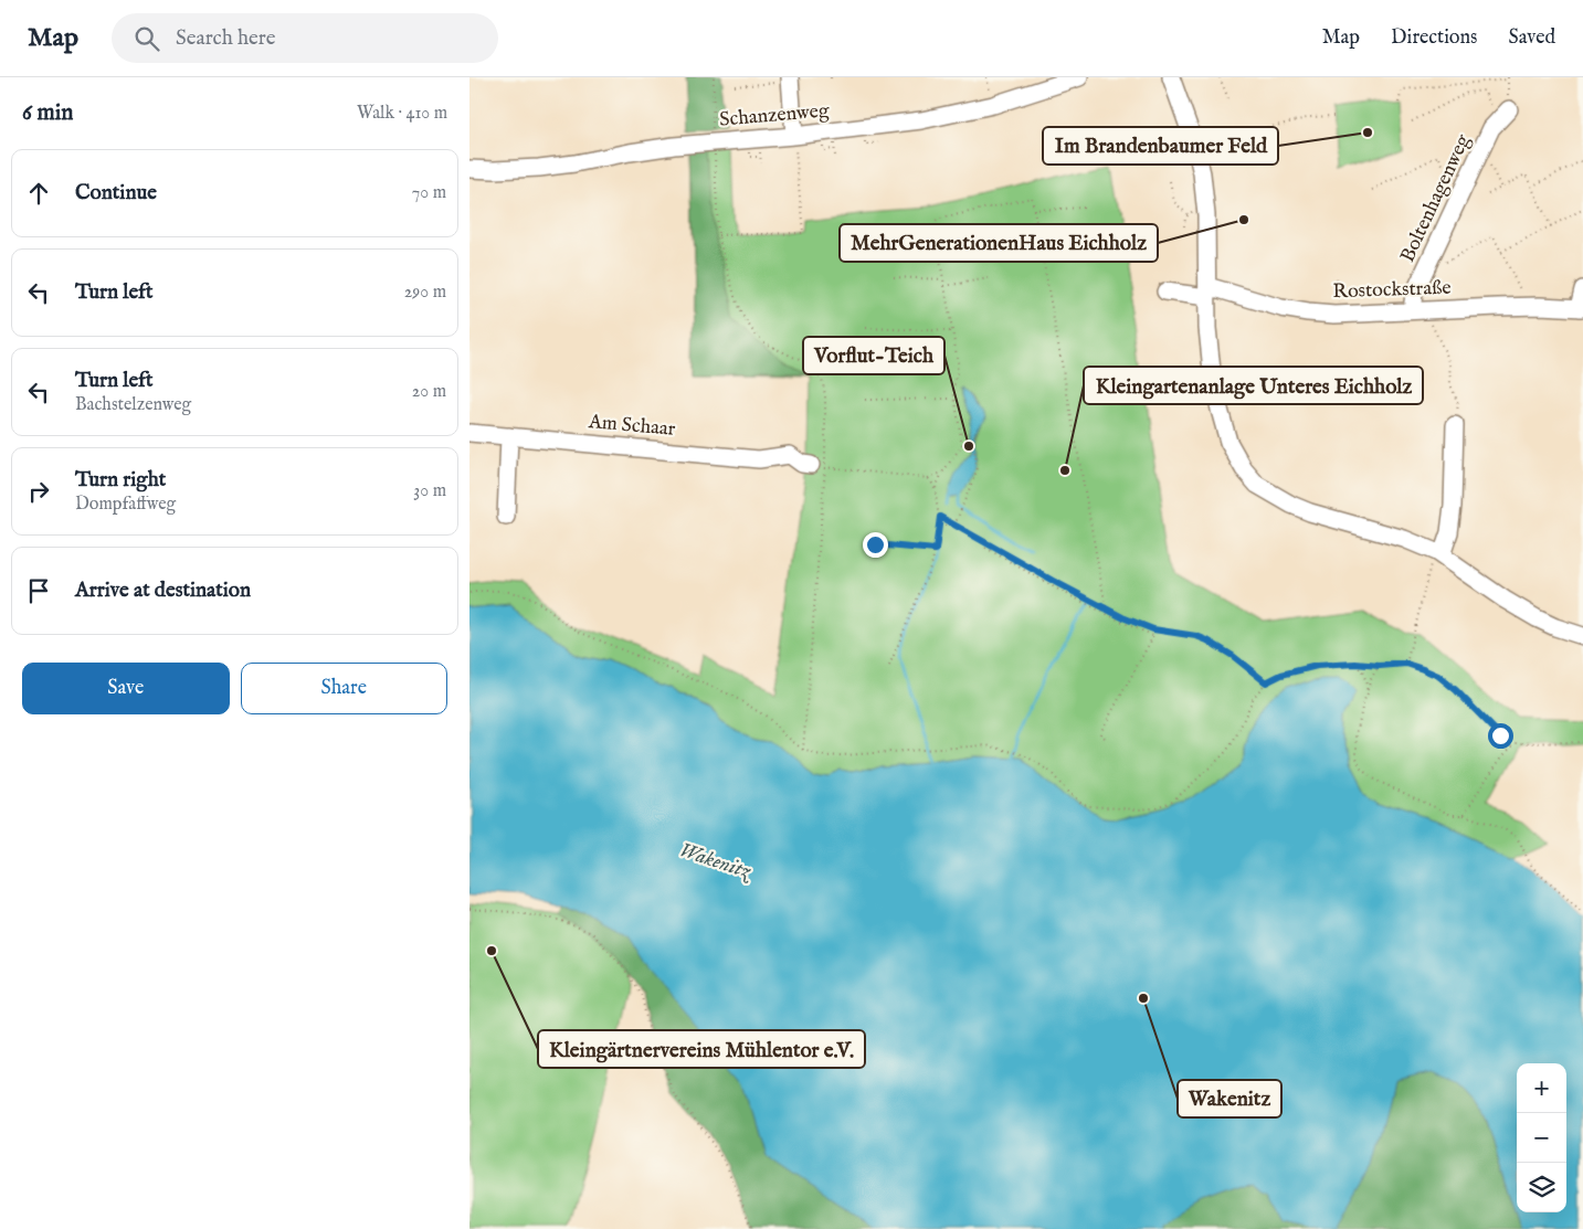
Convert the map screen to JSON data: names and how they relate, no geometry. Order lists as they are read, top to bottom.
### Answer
{
  "streets": {
    "street": [
      "Schanzenweg",
      "Boltenhagenweg",
      "Rostockstraße",
      "Am Schaar"
    ]
  },
  "crossings": [
    ["Boltenhagenweg", "Rostockstraße"]
  ],
  "water": ["Wakenitz"],
  "places": [
    "Im Brandenbaumer Feld",
    "MehrGenerationenHaus Eichholz",
    "Vorflut-Teich",
    "Kleingartenanlage Unteres Eichholz",
    "Kleingärtnervereins Mühlentor e.V.",
    "Wakenitz"
  ],
  "page": {
    "header": "Map",
    "search": "Search here",
    "nav": ["Map", "Directions", "Saved"],
    "heading": ["6 min", "Walk · 410 m"],
    "list": [
      ["Continue", "70 m"],
      ["Turn left", "290 m"],
      ["Turn left", "Bachstelzenweg", "20 m"],
      ["Turn right", "Dompfaffweg", "30 m"],
      "Arrive at destination"
    ],
    "buttons": ["Save", "Share"],
    "map_buttons": ["+", "−"]
  }
}
